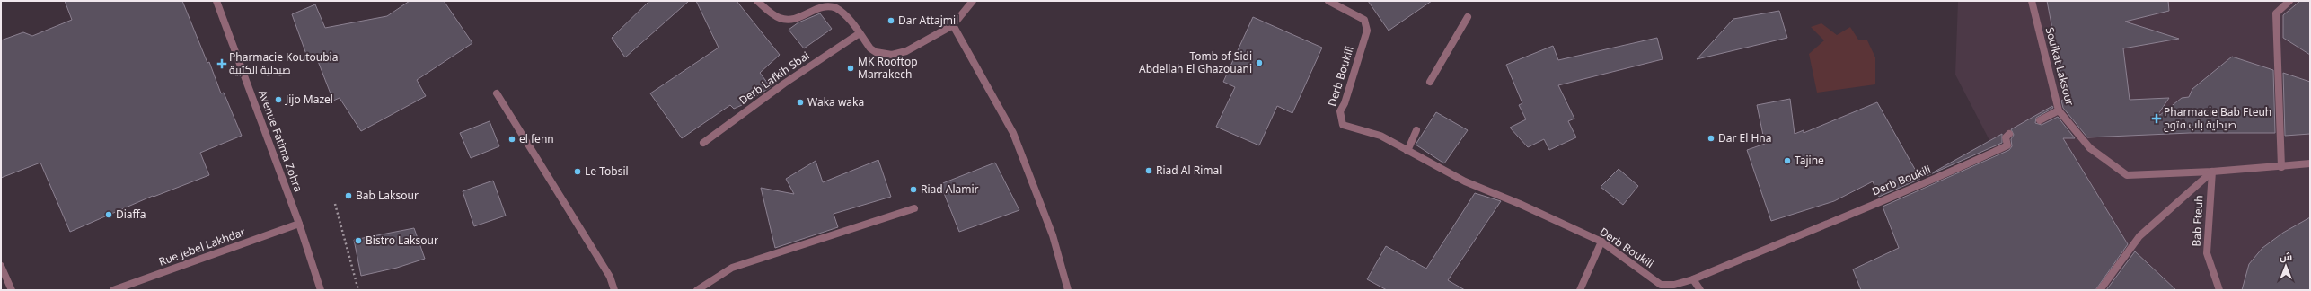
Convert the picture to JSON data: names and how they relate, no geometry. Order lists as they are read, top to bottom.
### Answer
{
  "streets": {
    "street": [
      "Souikat Laksour",
      "Derb Boukili",
      "Derb Lafkih Sbai",
      "Avenue Fatima Zohra",
      "Bab Fteuh",
      "Rue Jebel Lakhdar"
    ]
  },
  "crossings": [
    ["Souikat Laksour", "Bab Fteuh"],
    ["Avenue Fatima Zohra", "Rue Jebel Lakhdar"]
  ],
  "places": {
    "other": [
      "Dar Attajmil",
      "Tomb of Sidi Abdellah El Ghazouani",
      "MK Rooftop Marrakech",
      "Jijo Mazel",
      "Waka waka",
      "Dar El Hna",
      "el fenn",
      "Tajine",
      "Riad Al Rimal",
      "Le Tobsil",
      "Riad Alamir",
      "Bab Laksour",
      "Diaffa",
      "Bistro Laksour"
    ],
    "health": ["Pharmacie Koutoubia صيدلية الكتبية", "Pharmacie Bab Fteuh صيدلية باب فتوح"]
  },
  "north": "top"
}
